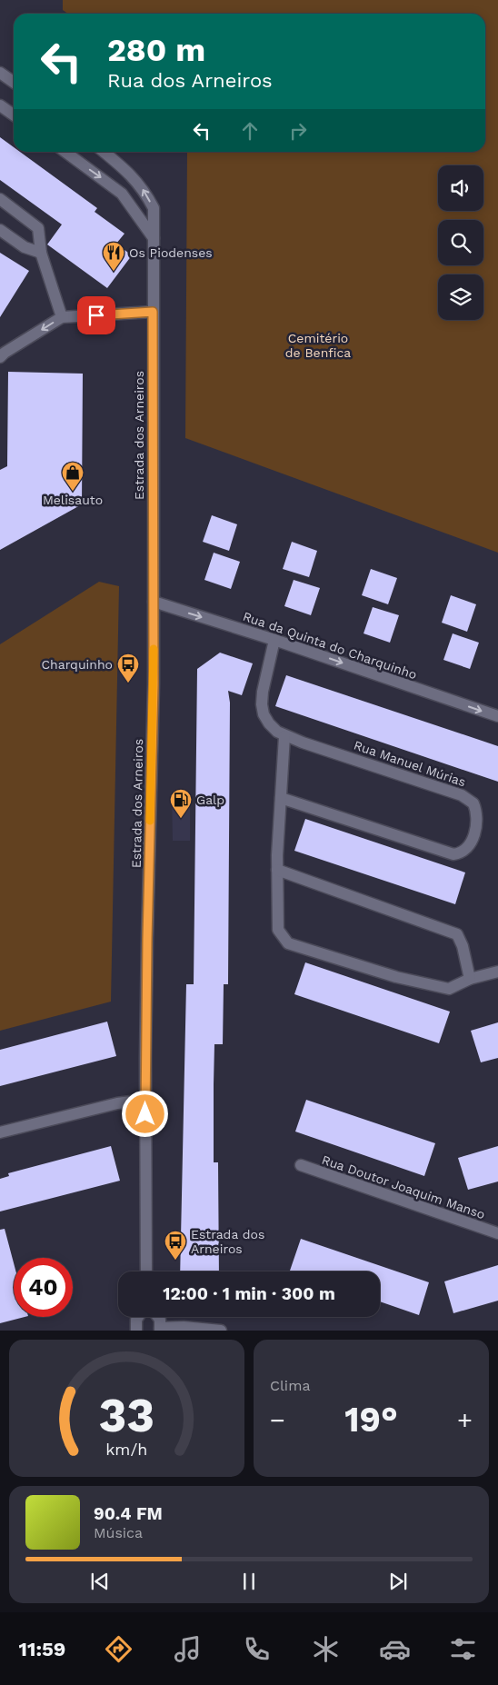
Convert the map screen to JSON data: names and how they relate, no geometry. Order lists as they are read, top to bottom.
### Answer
{
  "streets": {
    "street": [
      "Estrada dos Arneiros",
      "Rua da Quinta do Charquinho",
      "Rua Manuel Múrias",
      "Rua Doutor Joaquim Manso"
    ]
  },
  "crossings": [
    ["Estrada dos Arneiros", "Rua da Quinta do Charquinho"],
    ["Rua da Quinta do Charquinho", "Rua Manuel Múrias"]
  ],
  "one_way": ["Rua da Quinta do Charquinho"],
  "parks": ["Cemitério de Benfica"],
  "places": {
    "restaurant": ["Os Piodenses"],
    "shop": ["Melisauto"],
    "bus stop": ["Charquinho", "Estrada dos Arneiros"],
    "fuel station": ["Galp"]
  },
  "page": {
    "turn": ["280 m", "Rua dos Arneiros"],
    "limit": "40",
    "trip": "12:00 · 1 min · 300 m",
    "tile": "Clima",
    "heat": ["−", "19°", "+"],
    "song": ["90.4 FM", "Música"],
    "tabs": "11:59",
    "gauge": ["33", "km/h"]
  }
}
